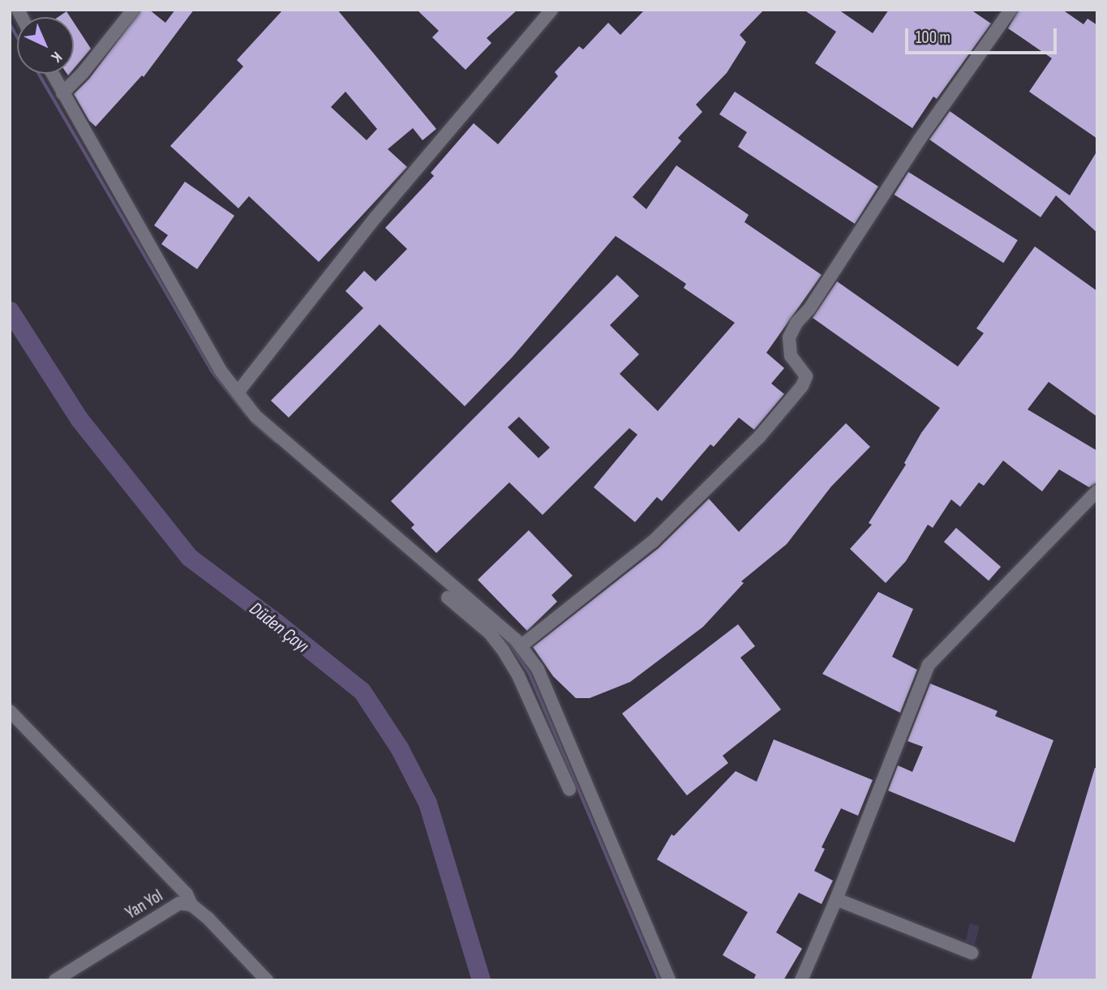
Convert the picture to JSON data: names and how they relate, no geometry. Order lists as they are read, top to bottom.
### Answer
{
  "streets": {
    "street": ["Yan Yol"]
  },
  "water": ["Düden Çayı"],
  "scale_bar": "100 m",
  "north": "bottom right"
}
